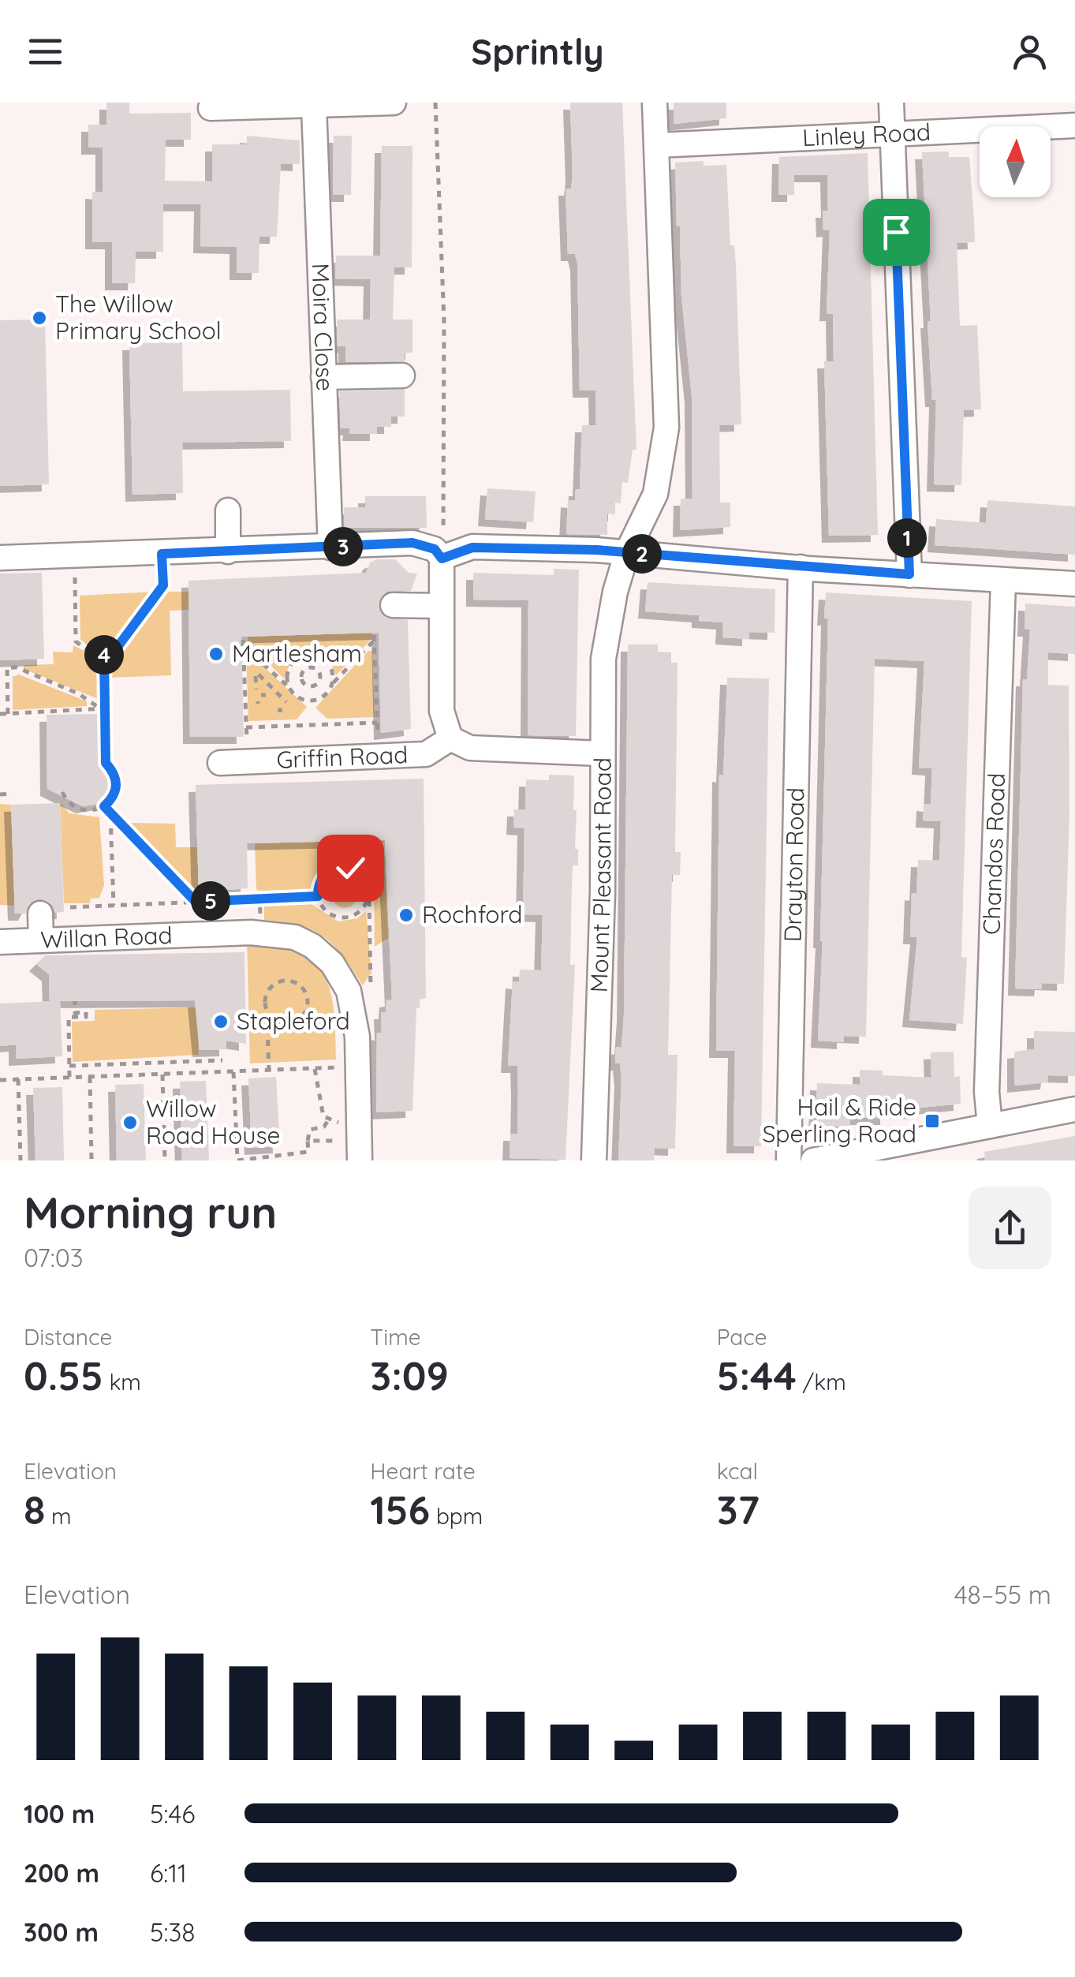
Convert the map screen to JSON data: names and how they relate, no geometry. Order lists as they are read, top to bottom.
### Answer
{
  "streets": {
    "street": [
      "Linley Road",
      "Moira Close",
      "Griffin Road",
      "Chandos Road",
      "Drayton Road",
      "Mount Pleasant Road",
      "Willan Road"
    ]
  },
  "crossings": [
    ["Linley Road", "Mount Pleasant Road"]
  ],
  "places": {
    "other": [
      "The Willow Primary School",
      "Martlesham",
      "Rochford",
      "Stapleford",
      "Willow Road House"
    ],
    "transit": ["Hail & Ride Sperling Road"]
  },
  "north": "top",
  "page": {
    "header": "Sprintly",
    "pins": [
      "1",
      "3",
      "2",
      "4",
      "5"
    ],
    "heading": ["Morning run", "07:03"],
    "stats": [
      ["Distance", "0.55 km"],
      ["Time", "3:09"],
      ["Pace", "5:44 /km"],
      ["Elevation", "8 m"],
      ["Heart rate", "156 bpm"],
      ["kcal", "37"]
    ],
    "chart": ["Elevation", "48–55 m"],
    "list": [
      {
        "name": "100 m",
        "note": "5:46"
      },
      {
        "name": "200 m",
        "note": "6:11"
      },
      {
        "name": "300 m",
        "note": "5:38"
      }
    ]
  }
}
